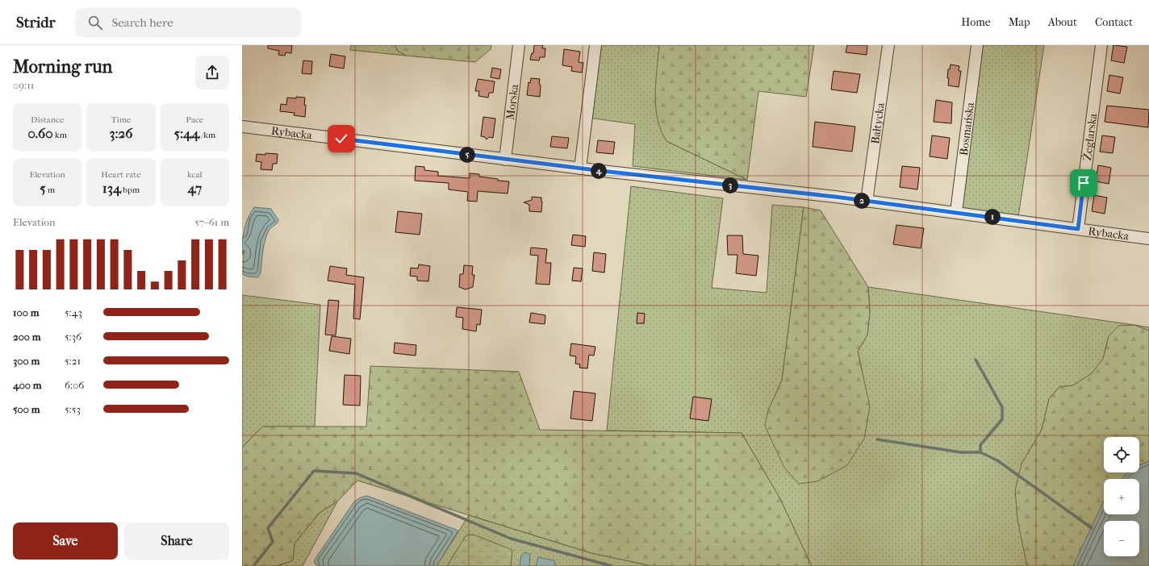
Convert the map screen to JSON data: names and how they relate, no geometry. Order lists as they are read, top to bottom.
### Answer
{
  "streets": {
    "street": [
      "Morska",
      "Bałtycka",
      "Bosmańska",
      "Rybacka",
      "Żeglarska"
    ]
  },
  "crossings": [
    ["Morska", "Rybacka"],
    ["Bałtycka", "Rybacka"],
    ["Bosmańska", "Rybacka"],
    ["Rybacka", "Żeglarska"]
  ],
  "page": {
    "header": "Stridr",
    "search": "Search here",
    "nav": [
      "Home",
      "Map",
      "About",
      "Contact"
    ],
    "heading": ["Morning run", "09:11"],
    "stats": [
      ["Distance", "0.60 km"],
      ["Time", "3:26"],
      ["Pace", "5:44 /km"],
      ["Elevation", "5 m"],
      ["Heart rate", "134 bpm"],
      ["kcal", "47"]
    ],
    "pins": [
      "5",
      "4",
      "3",
      "2",
      "1"
    ],
    "chart": ["Elevation", "57–61 m"],
    "list": [
      {
        "name": "100 m",
        "note": "5:43"
      },
      {
        "name": "200 m",
        "note": "5:36"
      },
      {
        "name": "300 m",
        "note": "5:21"
      },
      {
        "name": "400 m",
        "note": "6:06"
      },
      {
        "name": "500 m",
        "note": "5:53"
      }
    ],
    "map_buttons": ["+", "−"],
    "buttons": ["Save", "Share"]
  }
}
